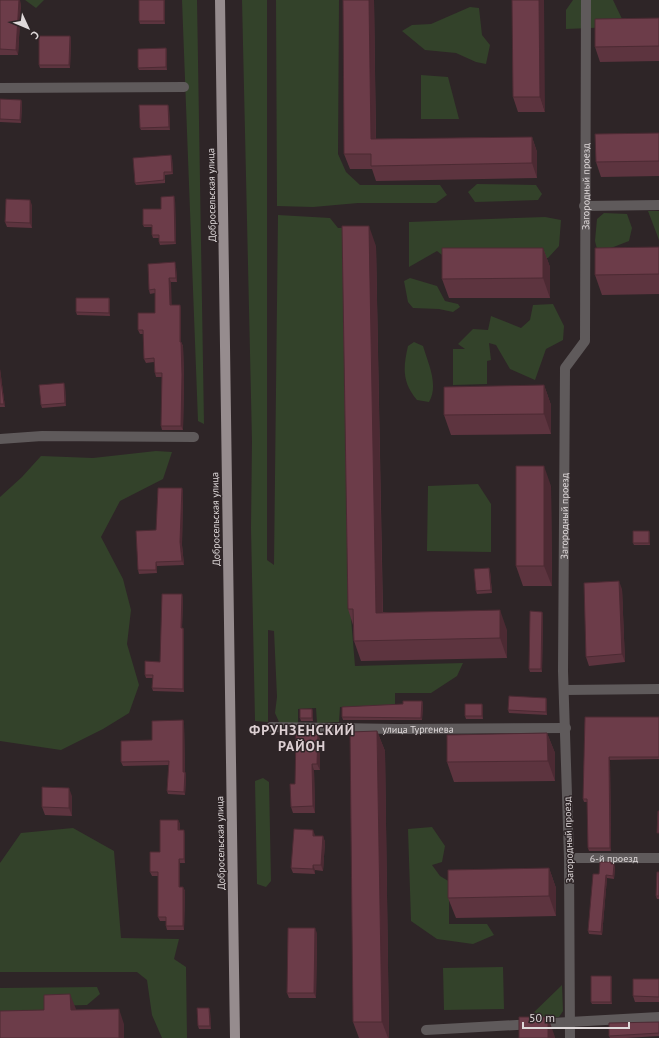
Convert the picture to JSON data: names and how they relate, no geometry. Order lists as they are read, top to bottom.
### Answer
{
  "streets": {
    "main road": ["Добросельская улица"],
    "street": ["Загородный проезд", "улица Тургенева", "6-й проезд"]
  },
  "crossings": [
    ["Загородный проезд", "улица Тургенева"],
    ["Загородный проезд", "6-й проезд"]
  ],
  "districts": ["ФРУНЗЕНСКИЙ РАЙОН"],
  "scale_bar": "50 m",
  "north": "bottom right"
}
